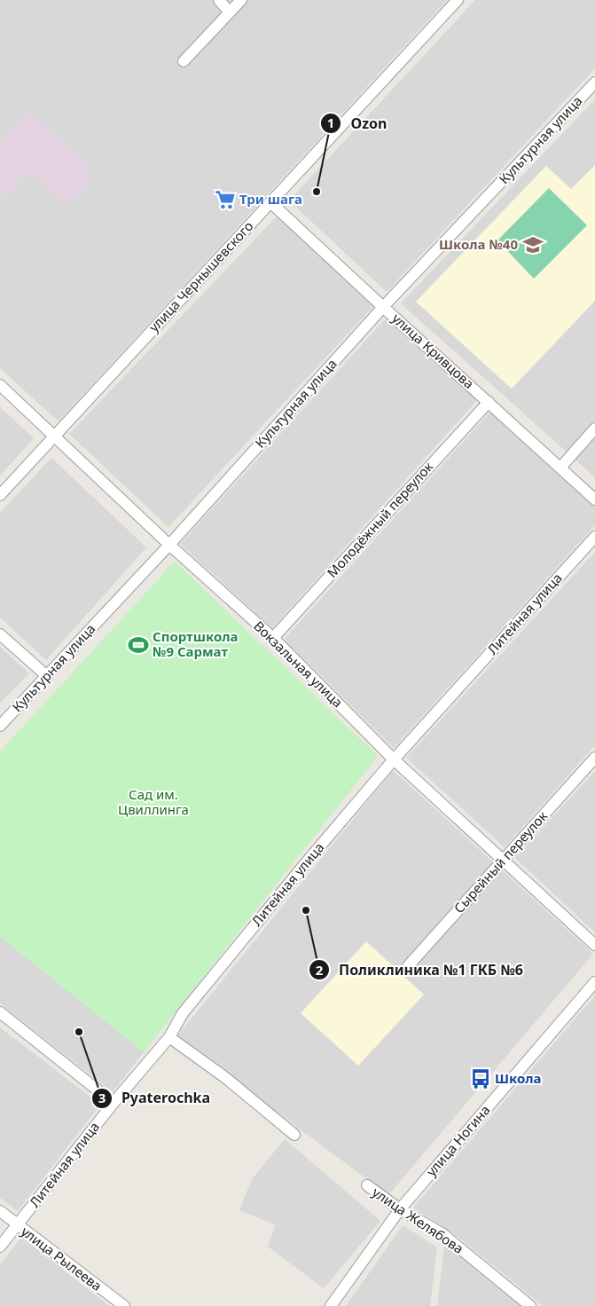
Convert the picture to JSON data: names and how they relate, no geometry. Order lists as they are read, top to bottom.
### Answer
{
  "streets": {
    "street": [
      "Культурная улица",
      "улица Чернышевского",
      "улица Кривцова",
      "Молодёжный переулок",
      "Литейная улица",
      "Вокзальная улица",
      "Сырейный переулок",
      "улица Ногина",
      "улица Желябова",
      "улица Рылеева"
    ]
  },
  "crossings": [
    ["Культурная улица", "улица Кривцова"],
    ["Культурная улица", "Вокзальная улица"],
    ["улица Чернышевского", "улица Кривцова"],
    ["улица Чернышевского", "Вокзальная улица"],
    ["улица Кривцова", "Молодёжный переулок"],
    ["Молодёжный переулок", "Вокзальная улица"],
    ["Литейная улица", "Вокзальная улица"],
    ["Литейная улица", "улица Рылеева"],
    ["Вокзальная улица", "Сырейный переулок"],
    ["улица Ногина", "улица Желябова"]
  ],
  "parks": ["Сад им. Цвиллинга"],
  "places": {
    "other": ["Ozon", "Поликлиника №1 ГКБ №6", "Pyaterochka"],
    "supermarket": ["Три шага"],
    "school or university": ["Школа №40"],
    "sports": ["Спортшкола №9 Сармат"],
    "bus stop": ["Школа"]
  }
}
